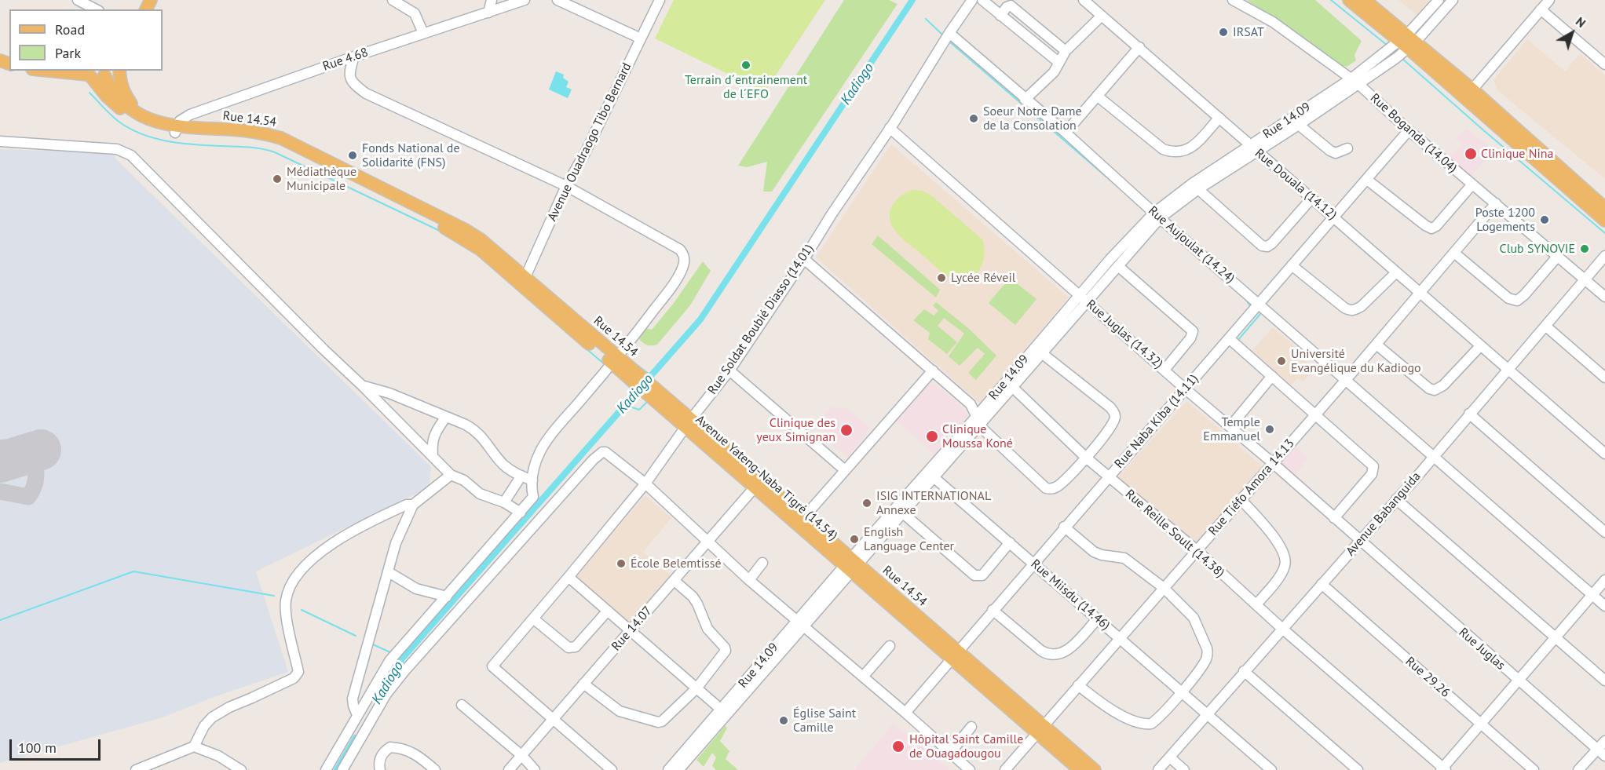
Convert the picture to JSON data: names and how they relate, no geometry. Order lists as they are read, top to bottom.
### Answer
{
  "streets": {
    "main road": ["Rue 14.54", "Avenue Yateng-Naba Tigré (14.54)"],
    "street": [
      "Rue 4.68",
      "Rue 14.09",
      "Rue Boganda (14.04)",
      "Avenue Ouadraogo Tibo Bernard",
      "Rue Douala (14.12)",
      "Rue Aujoulat (14.24)",
      "Rue Soldat Boubié Diasso (14.01)",
      "Rue Juglas (14.32)",
      "Rue Naba Kiba (14.11)",
      "Rue Tiéfo Amora 14.13",
      "Avenue Babanguida",
      "Rue Reille Soult (14.38)",
      "Rue Miisdu (14.46)",
      "Rue 14.07",
      "Rue Juglas",
      "Rue 29.26"
    ]
  },
  "crossings": [
    ["Rue 4.68", "Rue 14.54"],
    ["Rue 14.54", "Rue 14.09"],
    ["Rue 14.54", "Avenue Ouadraogo Tibo Bernard"],
    ["Rue 14.54", "Rue Soldat Boubié Diasso (14.01)"],
    ["Rue 14.54", "Rue Naba Kiba (14.11)"],
    ["Rue 14.54", "Avenue Yateng-Naba Tigré (14.54)"],
    ["Rue 14.09", "Rue Boganda (14.04)"],
    ["Rue 14.09", "Rue Douala (14.12)"],
    ["Rue 14.09", "Rue Aujoulat (14.24)"],
    ["Rue 14.09", "Rue Juglas (14.32)"],
    ["Rue 14.09", "Avenue Yateng-Naba Tigré (14.54)"],
    ["Rue 14.09", "Rue Reille Soult (14.38)"],
    ["Rue 14.09", "Rue Miisdu (14.46)"],
    ["Rue Boganda (14.04)", "Rue Naba Kiba (14.11)"],
    ["Rue Boganda (14.04)", "Rue Tiéfo Amora 14.13"],
    ["Rue Boganda (14.04)", "Avenue Babanguida"],
    ["Rue Douala (14.12)", "Rue Naba Kiba (14.11)"],
    ["Rue Douala (14.12)", "Rue Tiéfo Amora 14.13"],
    ["Rue Douala (14.12)", "Avenue Babanguida"],
    ["Rue Aujoulat (14.24)", "Rue Soldat Boubié Diasso (14.01)"],
    ["Rue Aujoulat (14.24)", "Rue Naba Kiba (14.11)"],
    ["Rue Aujoulat (14.24)", "Rue Tiéfo Amora 14.13"],
    ["Rue Aujoulat (14.24)", "Avenue Babanguida"],
    ["Rue Soldat Boubié Diasso (14.01)", "Rue Juglas (14.32)"],
    ["Rue Soldat Boubié Diasso (14.01)", "Avenue Yateng-Naba Tigré (14.54)"],
    ["Rue Soldat Boubié Diasso (14.01)", "Rue 14.07"],
    ["Rue Juglas (14.32)", "Rue Naba Kiba (14.11)"],
    ["Rue Juglas (14.32)", "Rue Tiéfo Amora 14.13"],
    ["Rue Juglas (14.32)", "Avenue Babanguida"],
    ["Rue Juglas (14.32)", "Rue Juglas"],
    ["Rue Naba Kiba (14.11)", "Rue Reille Soult (14.38)"],
    ["Rue Naba Kiba (14.11)", "Rue Miisdu (14.46)"],
    ["Avenue Yateng-Naba Tigré (14.54)", "Rue 14.07"],
    ["Rue Tiéfo Amora 14.13", "Rue Reille Soult (14.38)"],
    ["Rue Tiéfo Amora 14.13", "Rue Miisdu (14.46)"],
    ["Avenue Babanguida", "Rue Reille Soult (14.38)"],
    ["Avenue Babanguida", "Rue Miisdu (14.46)"],
    ["Avenue Babanguida", "Rue Juglas"],
    ["Avenue Babanguida", "Rue 29.26"]
  ],
  "water": ["Kadiogo"],
  "places": [
    "IRSAT",
    "Terrain d´entrainement de l´EFO",
    "Soeur Notre Dame de la Consolation",
    "Clinique Nina",
    "Fonds National de Solidarité (FNS)",
    "Médiathèque Municipale",
    "Poste 1200 Logements",
    "Club SYNOVIE",
    "Lycée Réveil",
    "Université Evangélique du Kadiogo",
    "Temple Emmanuel",
    "Clinique des yeux Simignan",
    "Clinique Moussa Koné",
    "ISIG INTERNATIONAL Annexe",
    "English Language Center",
    "École Belemtissé",
    "Église Saint Camille",
    "Hôpital Saint Camille de Ouagadougou"
  ],
  "legend": ["Road", "Park"],
  "scale_bar": "100 m",
  "north": "top right"
}
